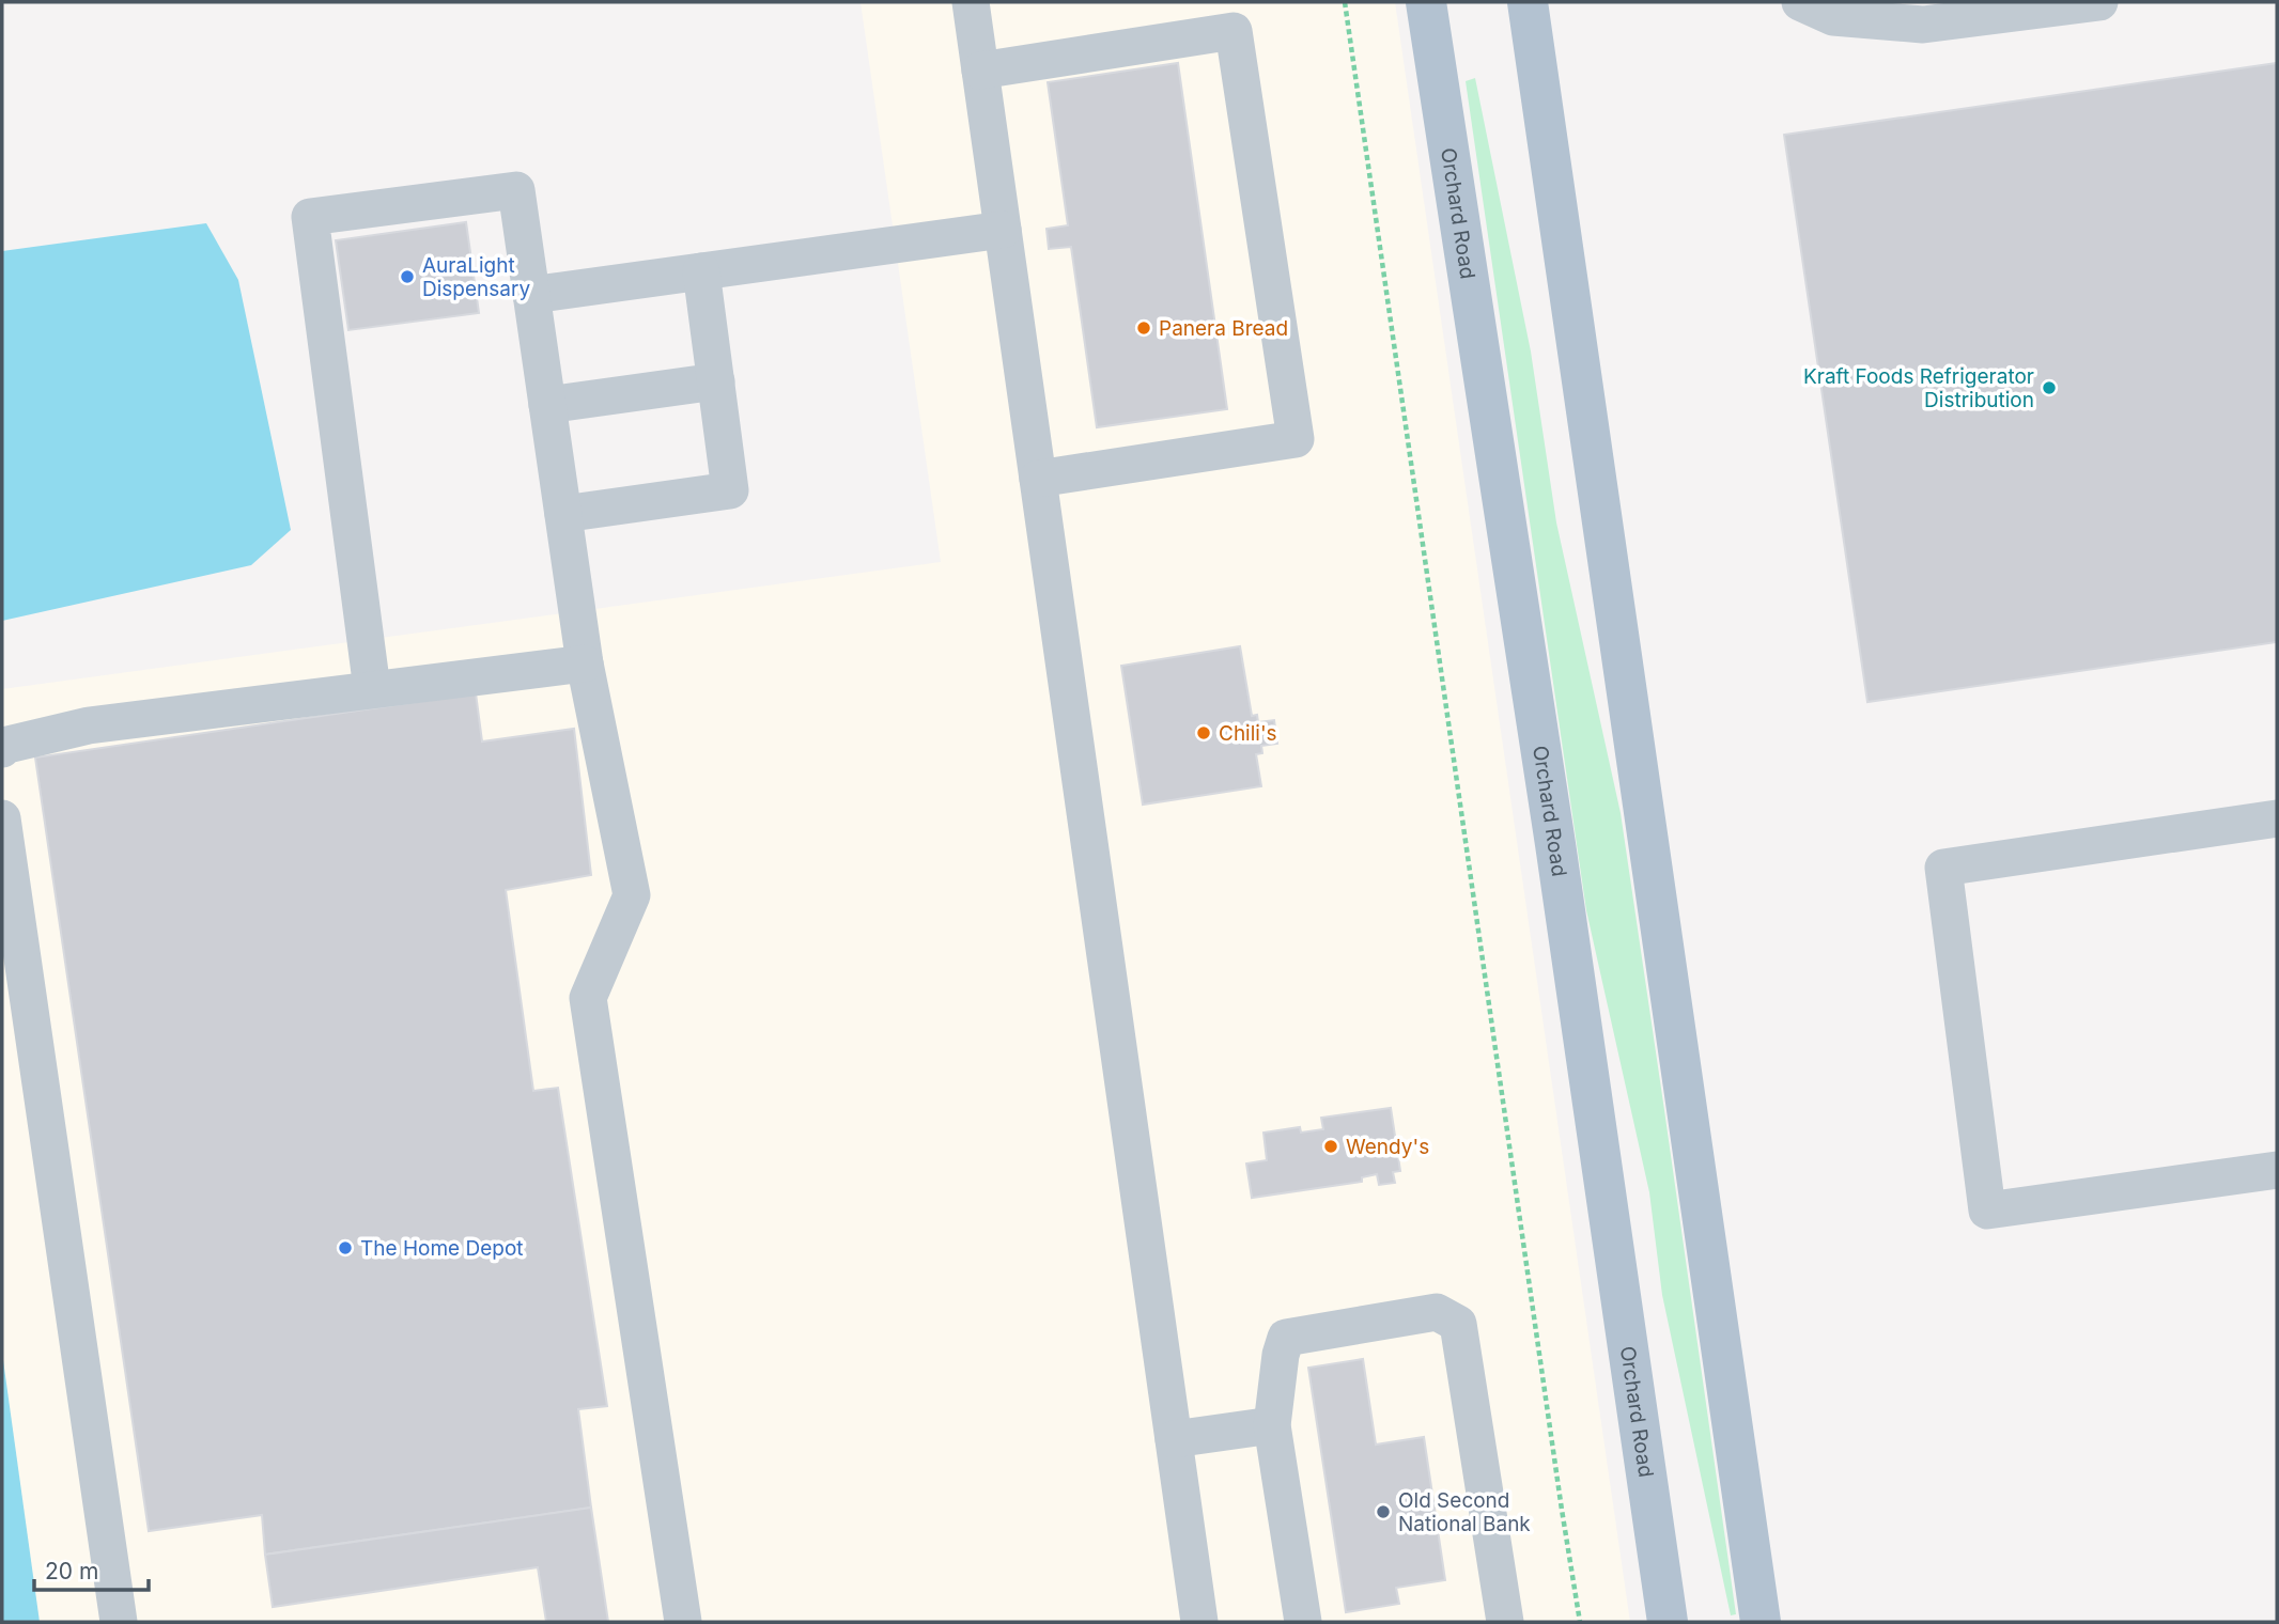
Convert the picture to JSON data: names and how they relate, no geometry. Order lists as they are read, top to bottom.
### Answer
{
  "streets": {
    "main road": ["Orchard Road"]
  },
  "places": [
    "AuraLight Dispensary",
    "Panera Bread",
    "Kraft Foods Refrigerator Distribution",
    "Chili's",
    "Wendy's",
    "The Home Depot",
    "Old Second National Bank"
  ],
  "scale_bar": "20 m"
}
